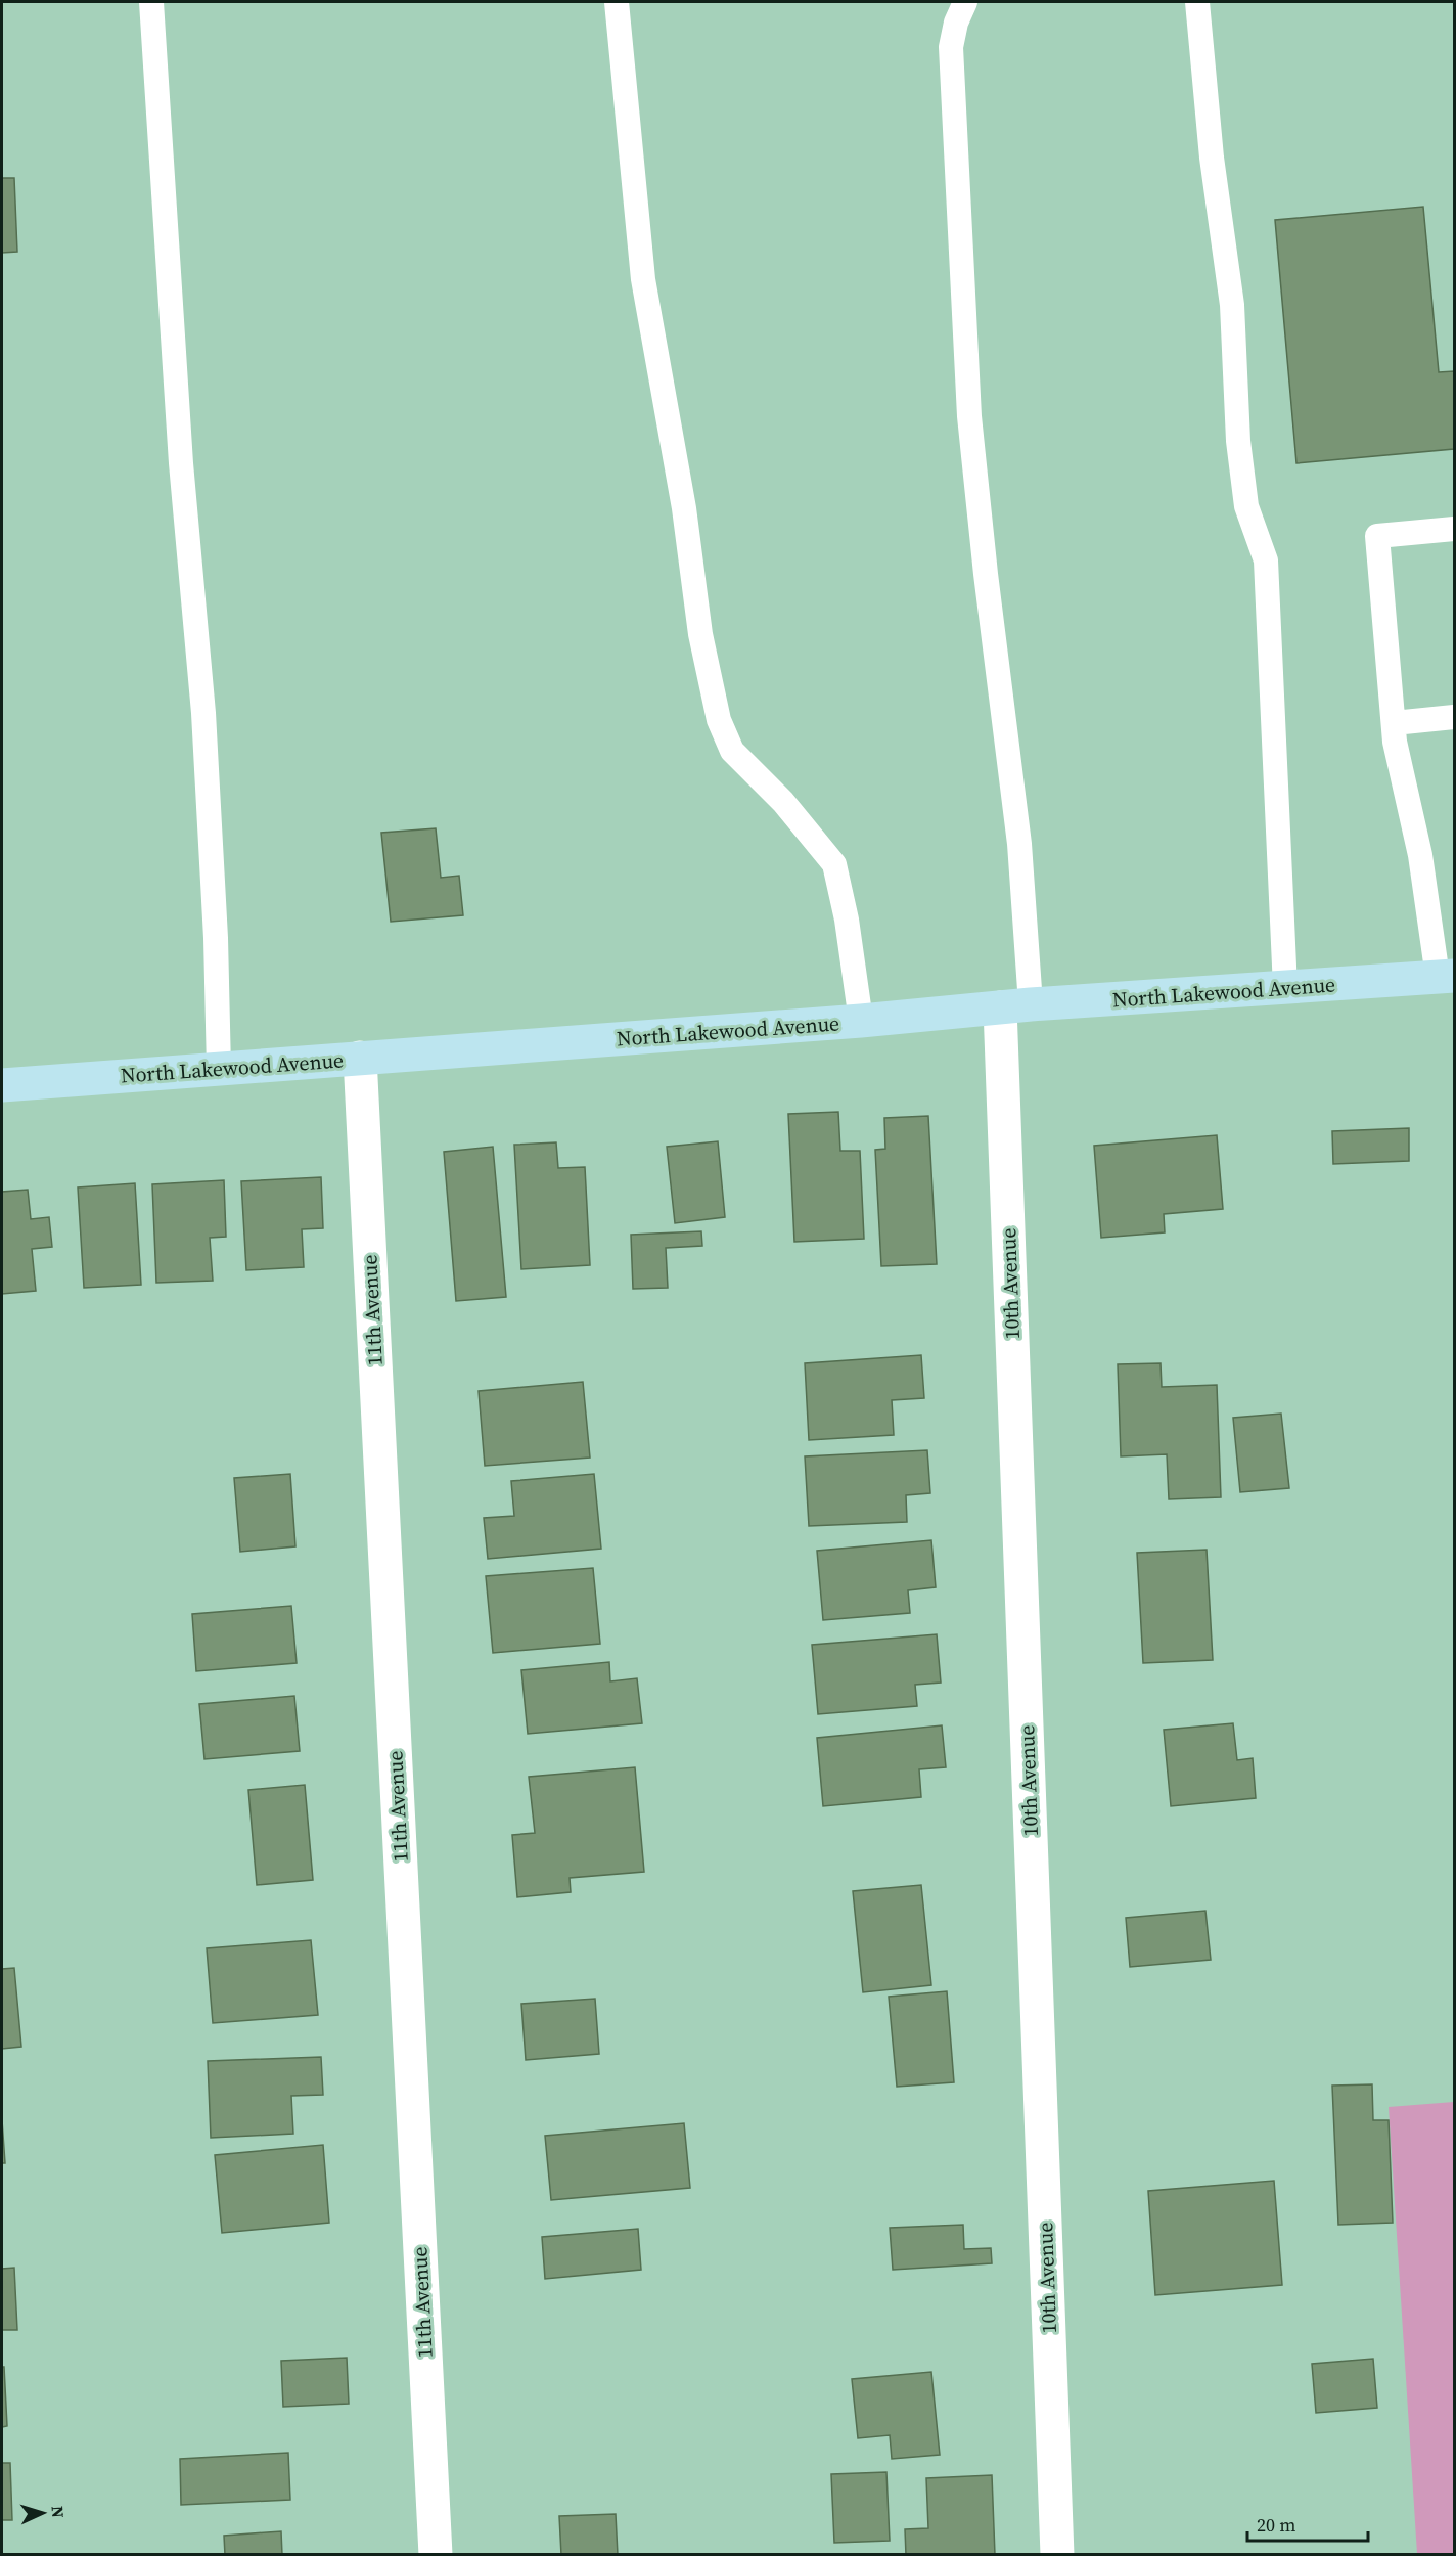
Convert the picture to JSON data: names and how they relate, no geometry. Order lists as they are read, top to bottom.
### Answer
{
  "streets": {
    "street": ["North Lakewood Avenue", "10th Avenue", "11th Avenue"]
  },
  "crossings": [
    ["North Lakewood Avenue", "10th Avenue"],
    ["North Lakewood Avenue", "11th Avenue"]
  ],
  "scale_bar": "20 m",
  "north": "right"
}
